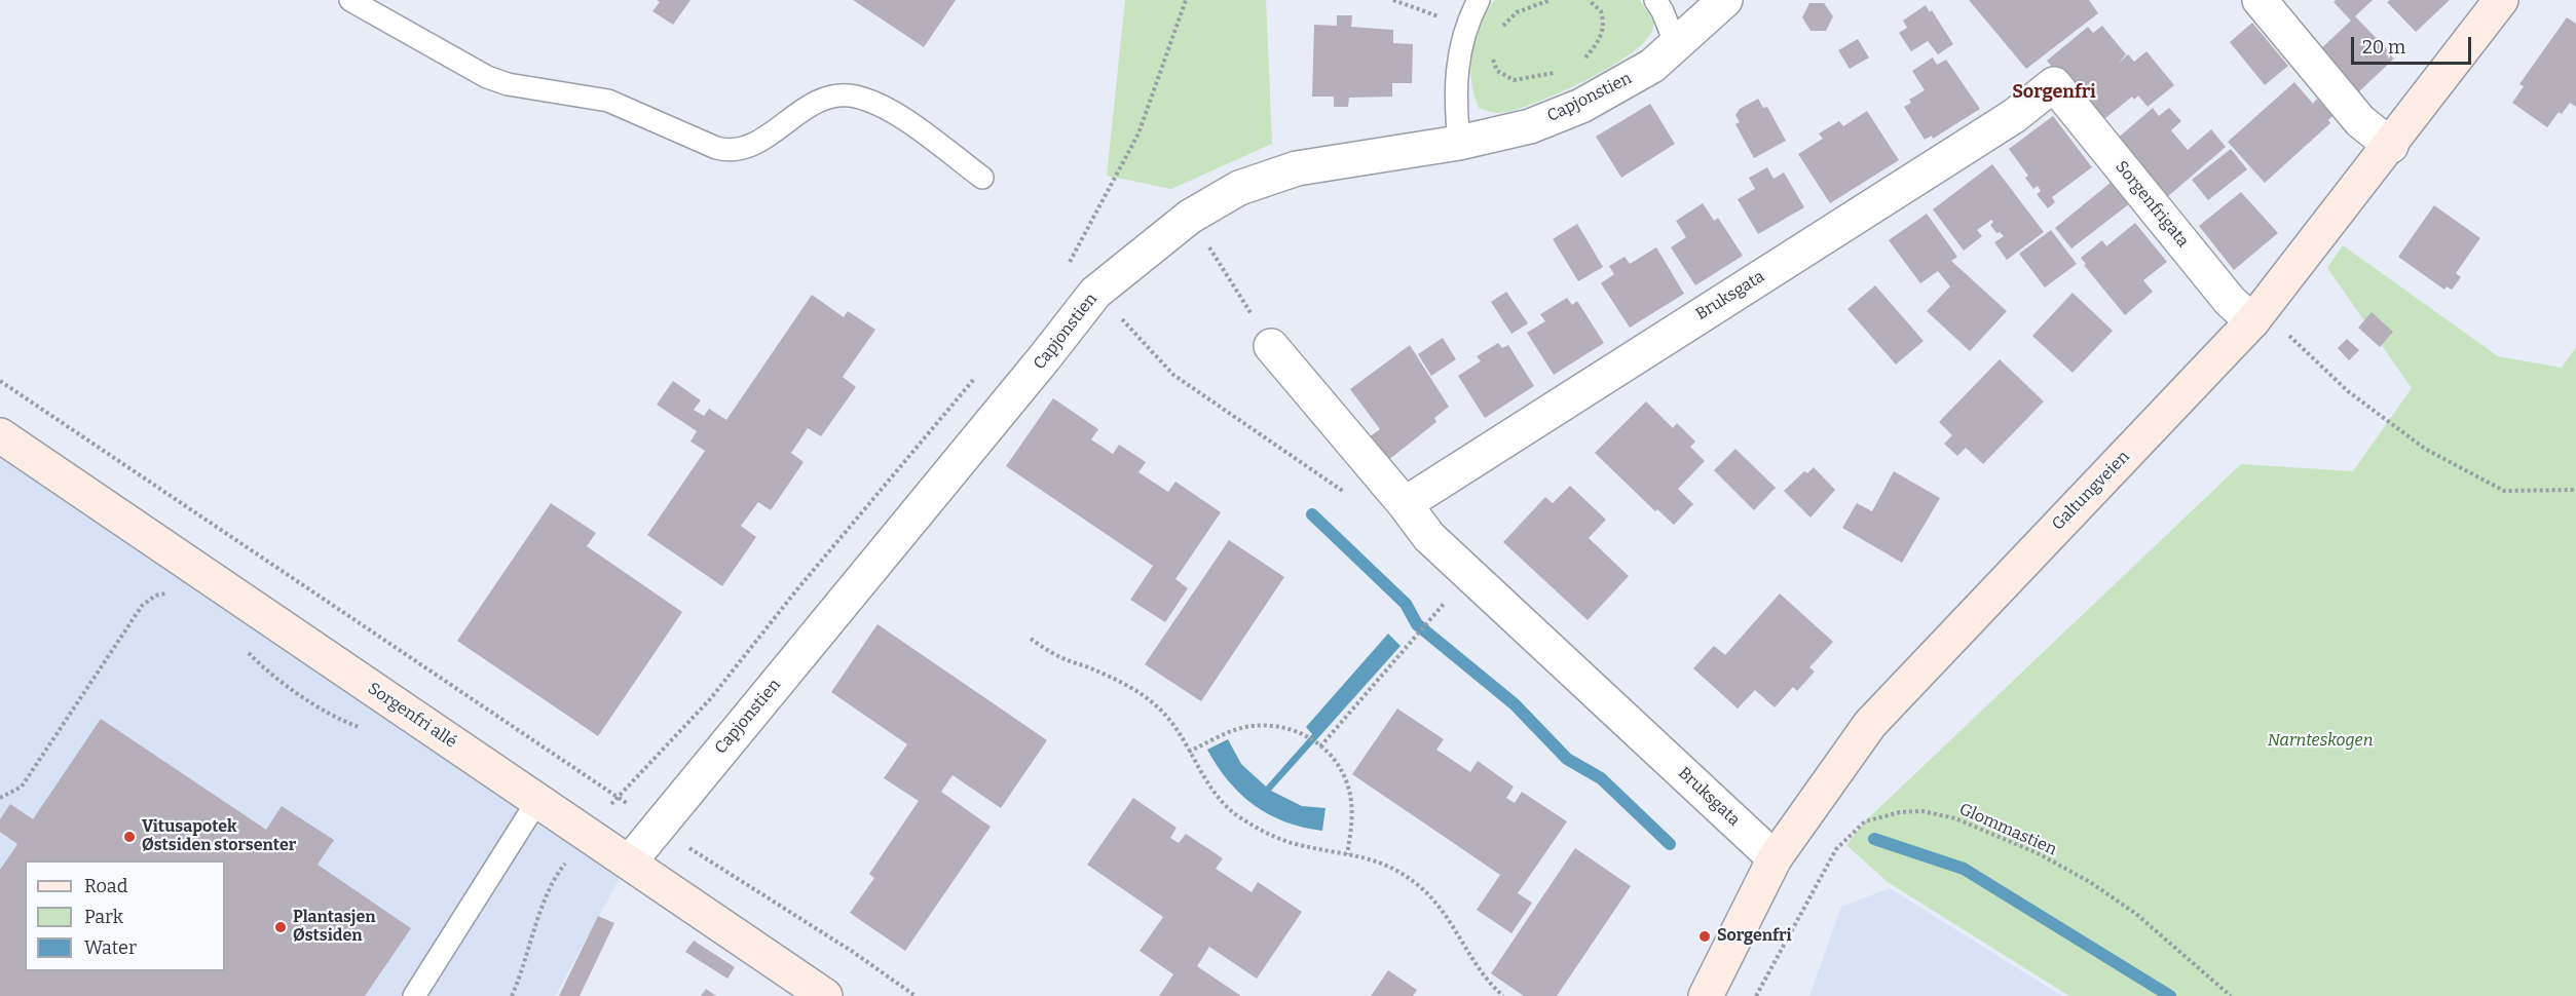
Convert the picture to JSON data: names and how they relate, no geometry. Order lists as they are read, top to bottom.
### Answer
{
  "streets": {
    "main road": ["Galtungveien", "Sorgenfri allé"],
    "street": ["Capjonstien", "Sorgenfrigata", "Bruksgata"],
    "path": ["Glommastien"]
  },
  "crossings": [
    ["Capjonstien", "Sorgenfri allé"],
    ["Sorgenfrigata", "Bruksgata"],
    ["Sorgenfrigata", "Galtungveien"],
    ["Bruksgata", "Galtungveien"]
  ],
  "districts": ["Sorgenfri"],
  "parks": ["Narnteskogen"],
  "places": ["Vitusapotek Østsiden storsenter", "Plantasjen Østsiden", "Sorgenfri"],
  "legend": ["Road", "Park", "Water"],
  "scale_bar": "20 m"
}
